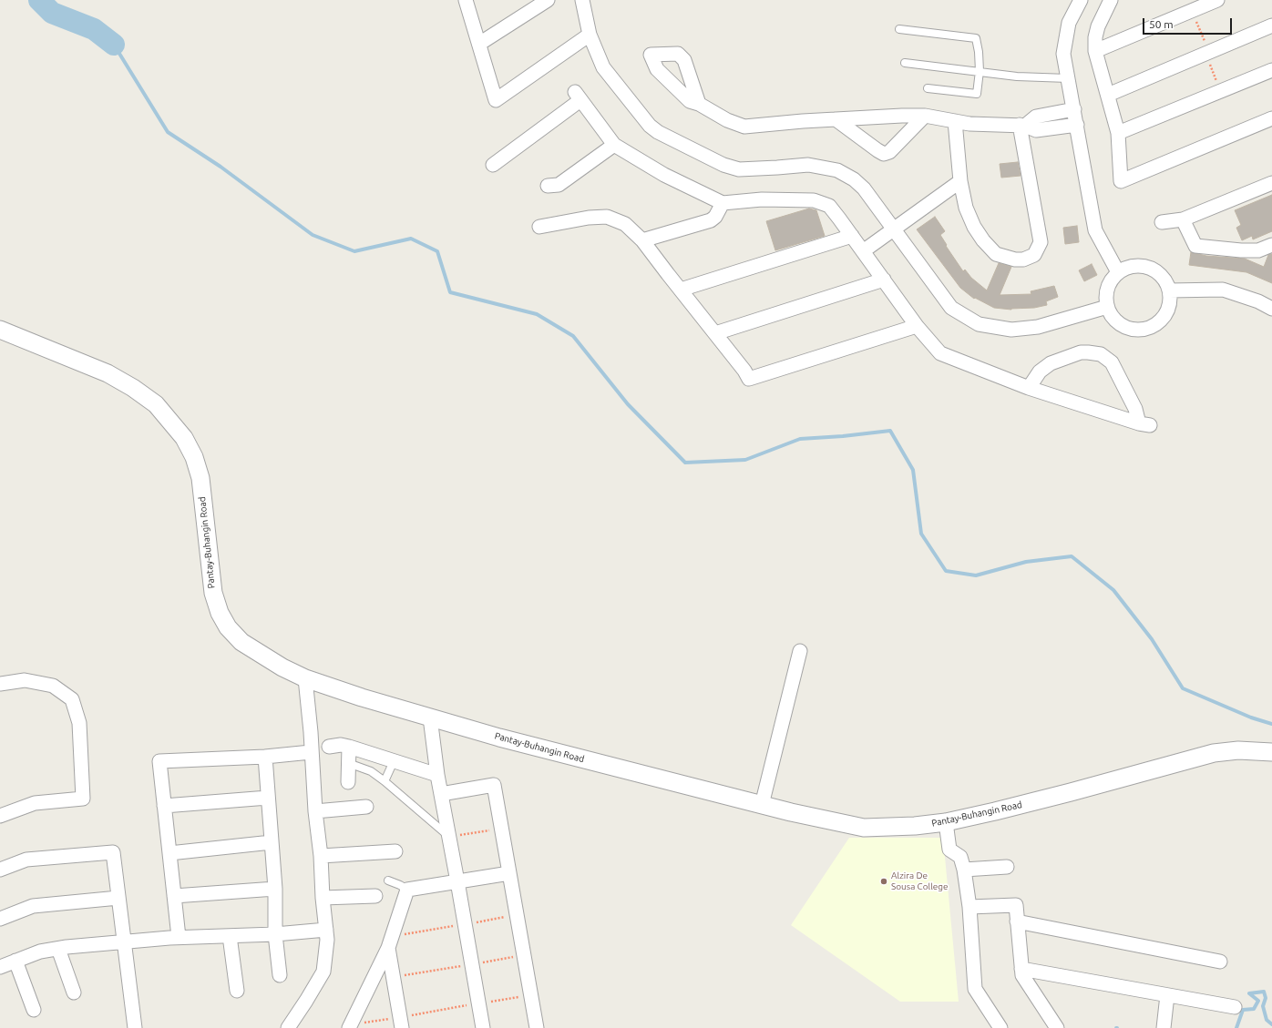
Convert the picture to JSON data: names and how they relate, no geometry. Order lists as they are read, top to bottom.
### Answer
{
  "streets": {
    "street": ["Pantay-Buhangin Road"]
  },
  "places": ["Alzira De Sousa College"],
  "scale_bar": "50 m"
}
